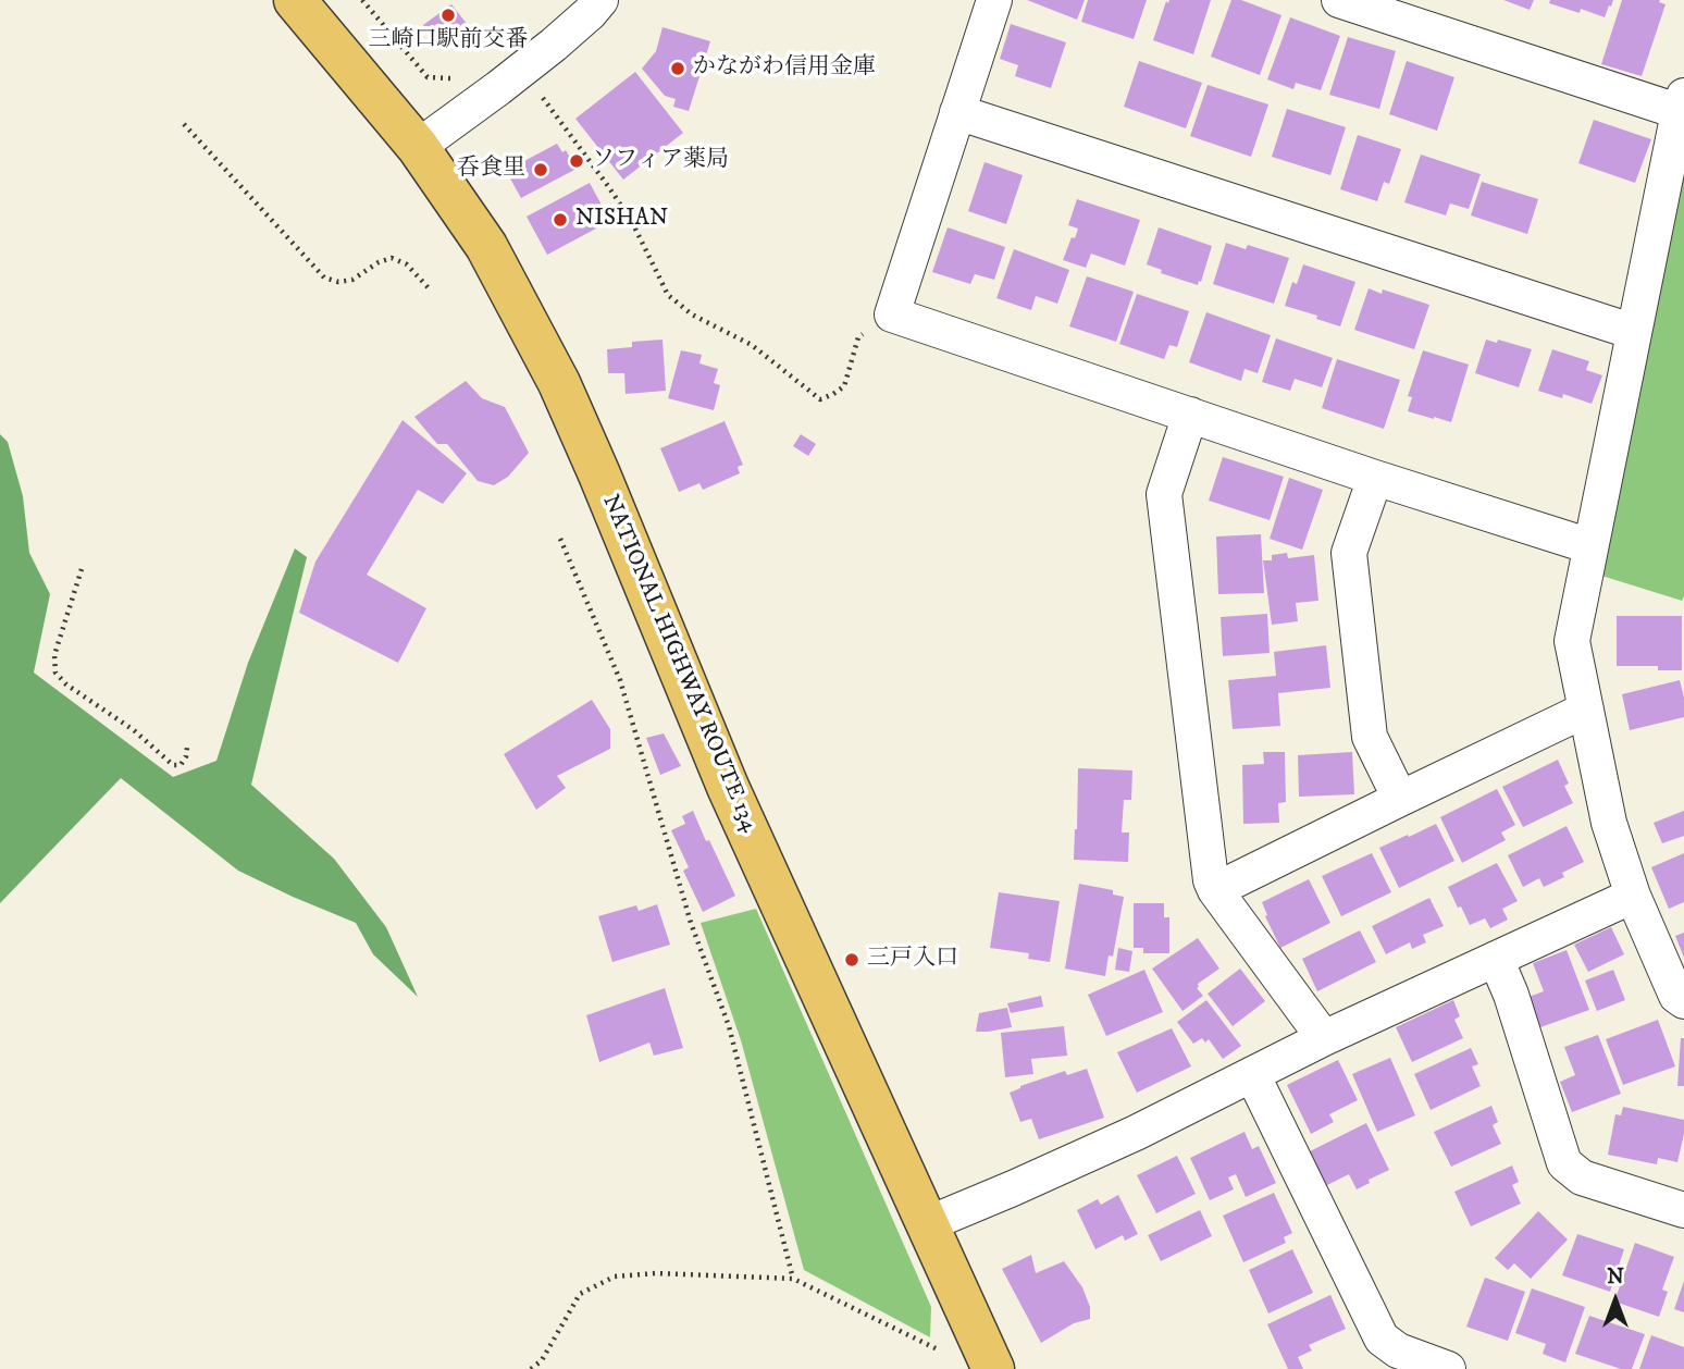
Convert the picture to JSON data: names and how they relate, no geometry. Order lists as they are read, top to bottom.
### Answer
{
  "streets": {
    "highway": ["NATIONAL HIGHWAY ROUTE 134"]
  },
  "places": [
    "三崎口駅前交番",
    "かながわ信用金庫",
    "ソフィア薬局",
    "呑食里",
    "NISHAN",
    "三戸入口"
  ],
  "north": "top"
}
